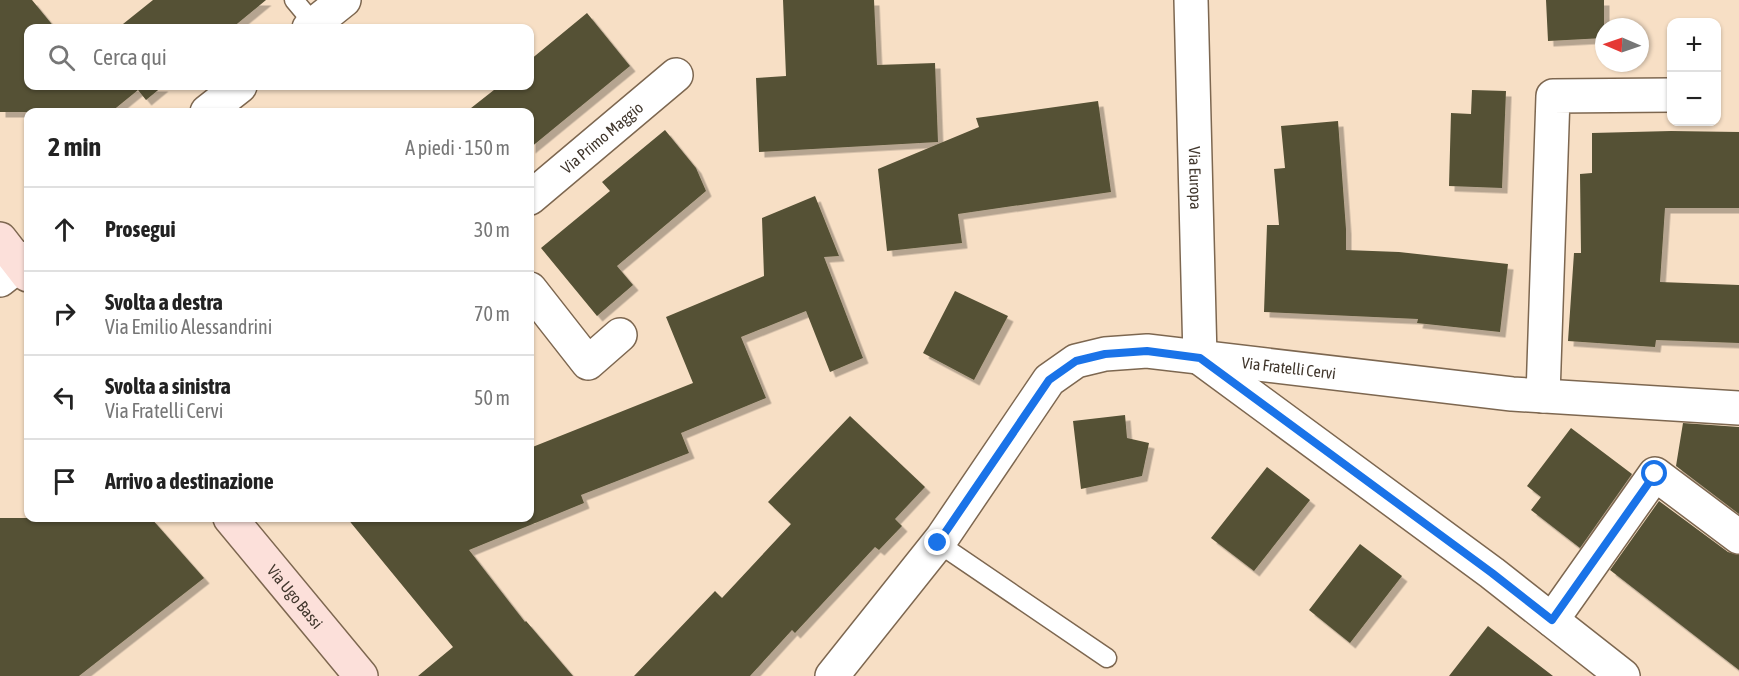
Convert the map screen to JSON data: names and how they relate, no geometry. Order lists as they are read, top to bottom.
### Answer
{
  "streets": {
    "street": [
      "Via Primo Maggio",
      "Via Europa",
      "Via Fratelli Cervi",
      "Via Ugo Bassi"
    ]
  },
  "crossings": [
    ["Via Europa", "Via Fratelli Cervi"]
  ],
  "north": "left",
  "page": {
    "map_buttons": ["+", "−"],
    "search": "Cerca qui",
    "heading": ["2 min", "A piedi · 150 m"],
    "list": [
      ["Prosegui", "30 m"],
      ["Svolta a destra", "Via Emilio Alessandrini", "70 m"],
      ["Svolta a sinistra", "Via Fratelli Cervi", "50 m"],
      "Arrivo a destinazione"
    ]
  }
}
